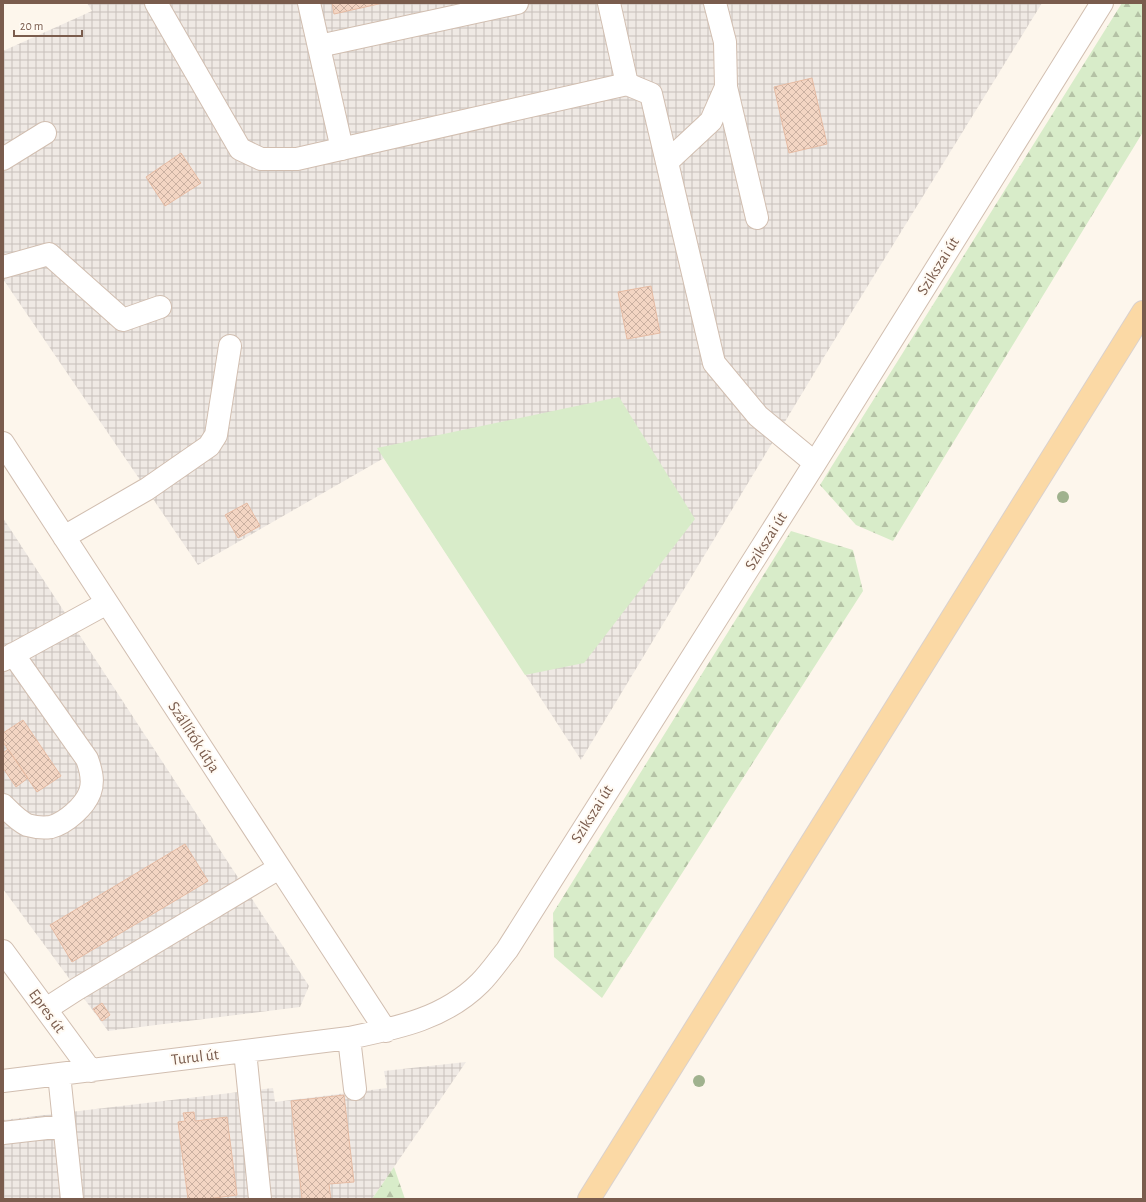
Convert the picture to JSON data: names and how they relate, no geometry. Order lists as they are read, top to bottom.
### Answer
{
  "streets": {
    "street": [
      "Szikszai út",
      "Szállítók útja",
      "Epres út",
      "Turul út"
    ]
  },
  "crossings": [
    ["Szikszai út", "Szállítók útja"],
    ["Szikszai út", "Turul út"],
    ["Szállítók útja", "Turul út"],
    ["Epres út", "Turul út"]
  ],
  "scale_bar": "20 m"
}
